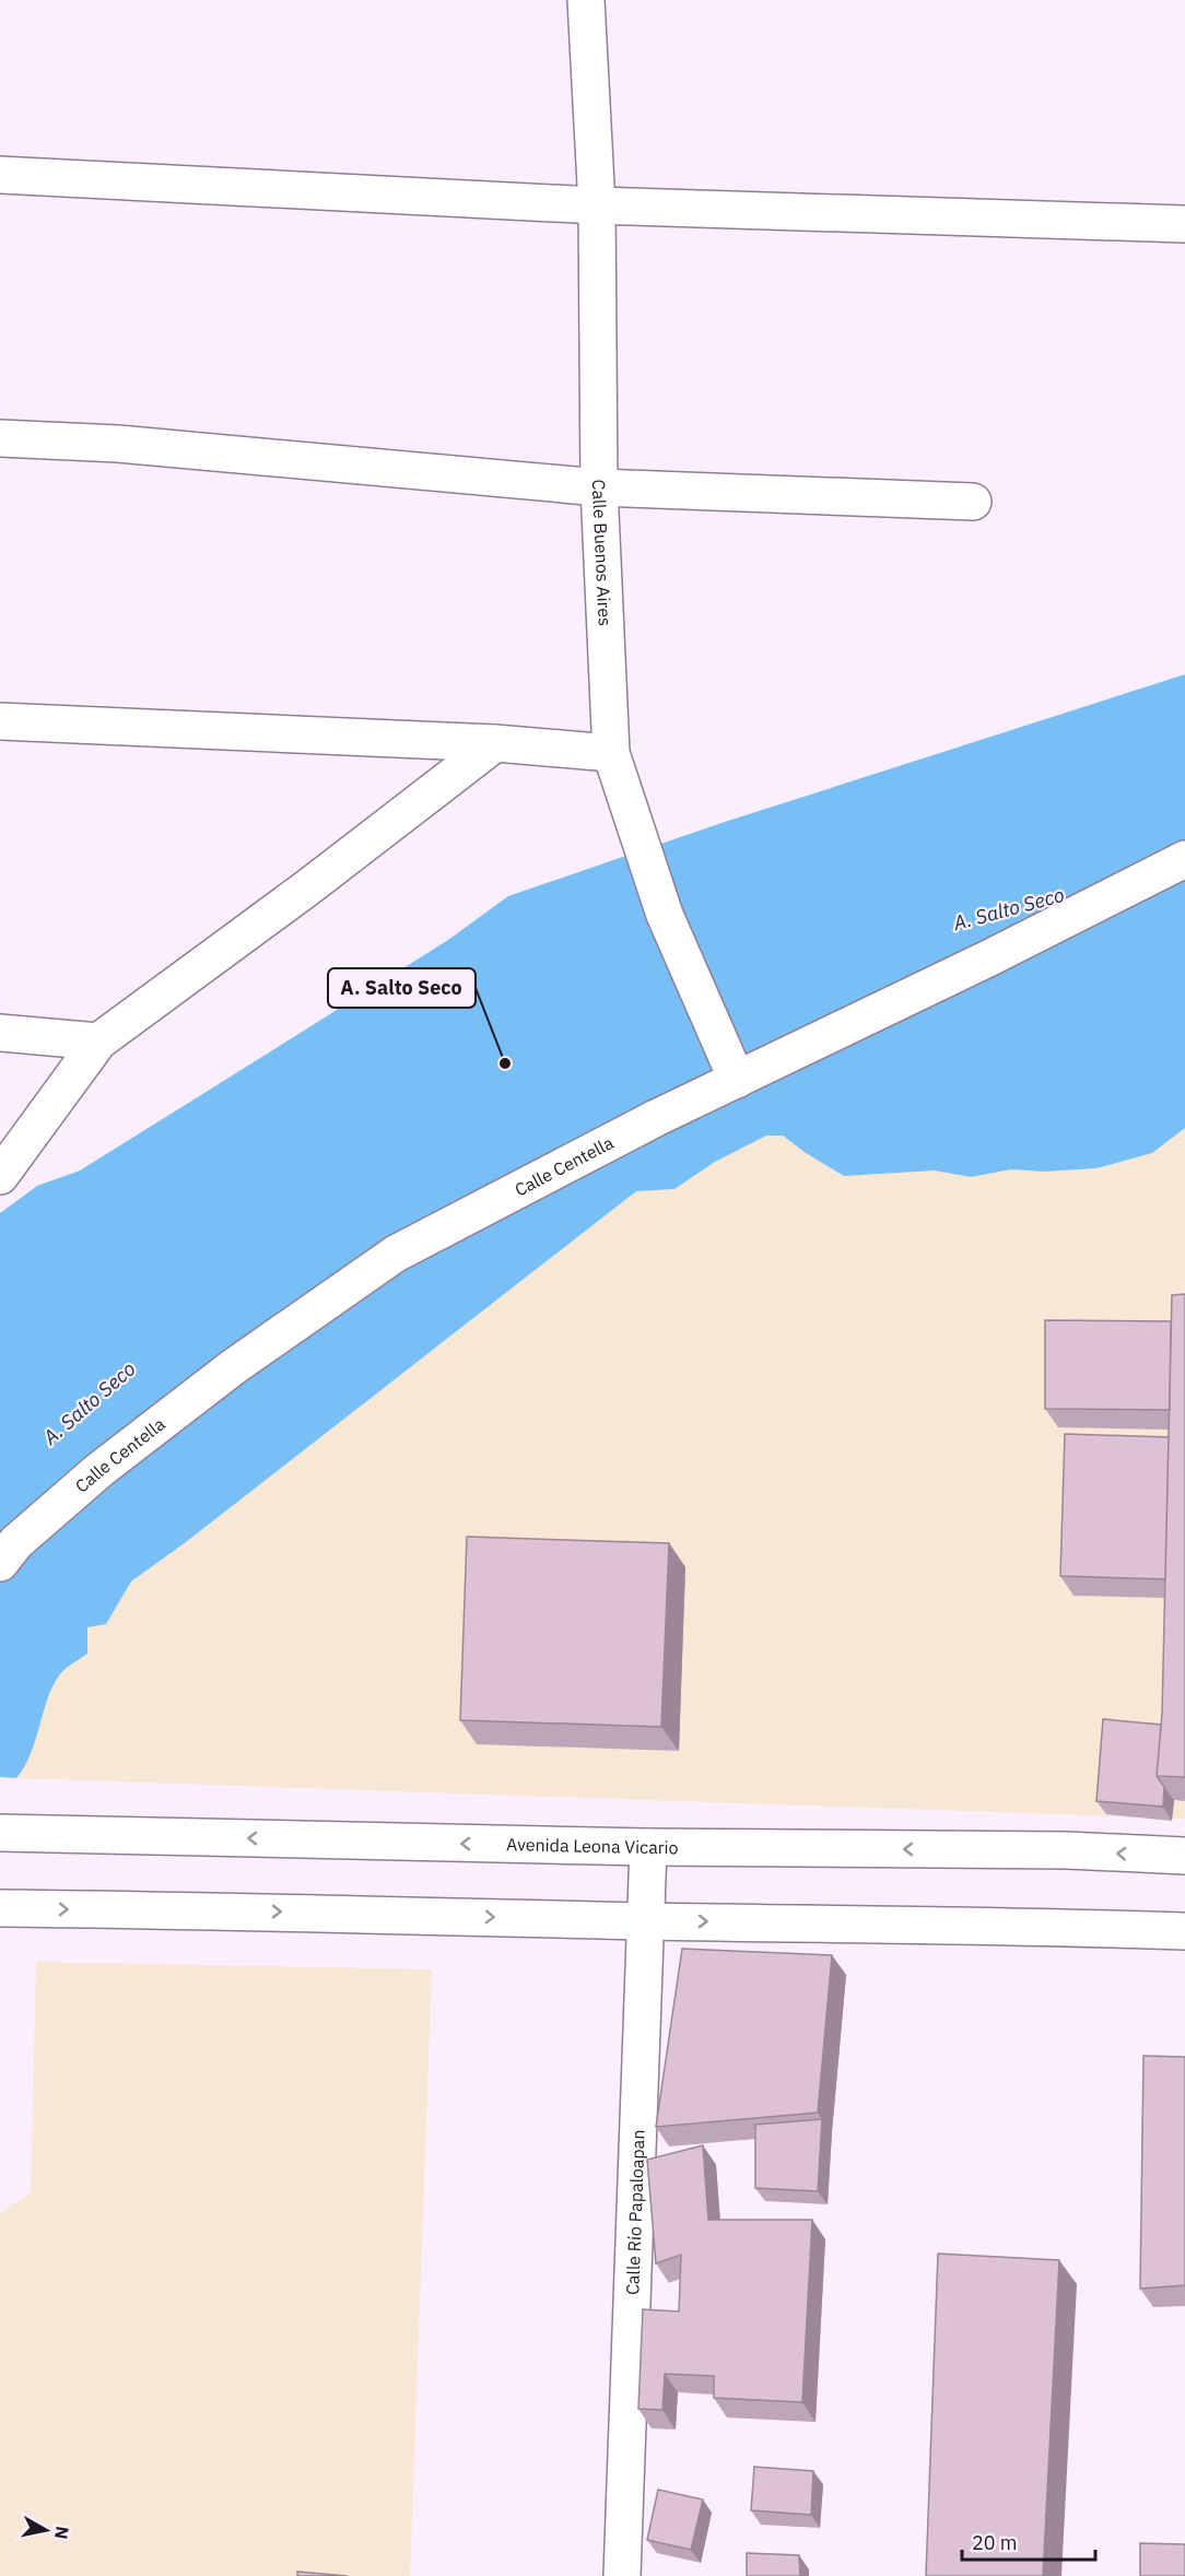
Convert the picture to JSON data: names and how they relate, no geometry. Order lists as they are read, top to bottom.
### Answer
{
  "streets": {
    "street": [
      "Calle Buenos Aires",
      "Calle Centella",
      "Avenida Leona Vicario",
      "Calle Río Papaloapan"
    ]
  },
  "crossings": [
    ["Calle Buenos Aires", "Calle Centella"],
    ["Avenida Leona Vicario", "Calle Río Papaloapan"]
  ],
  "water": ["A. Salto Seco"],
  "places": ["A. Salto Seco"],
  "scale_bar": "20 m",
  "north": "right"
}
